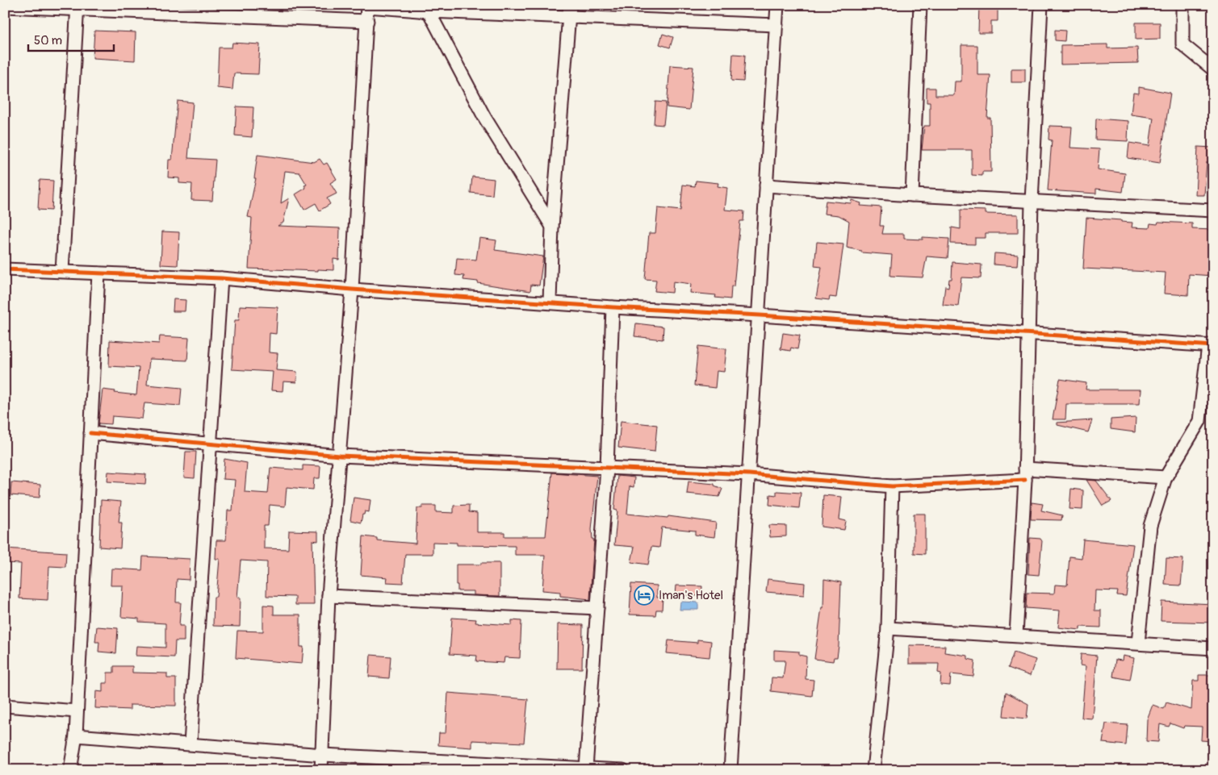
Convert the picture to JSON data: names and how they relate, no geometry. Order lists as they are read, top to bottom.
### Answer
{
  "places": {
    "hotel": ["Iman's Hotel"]
  },
  "scale_bar": "50 m"
}
